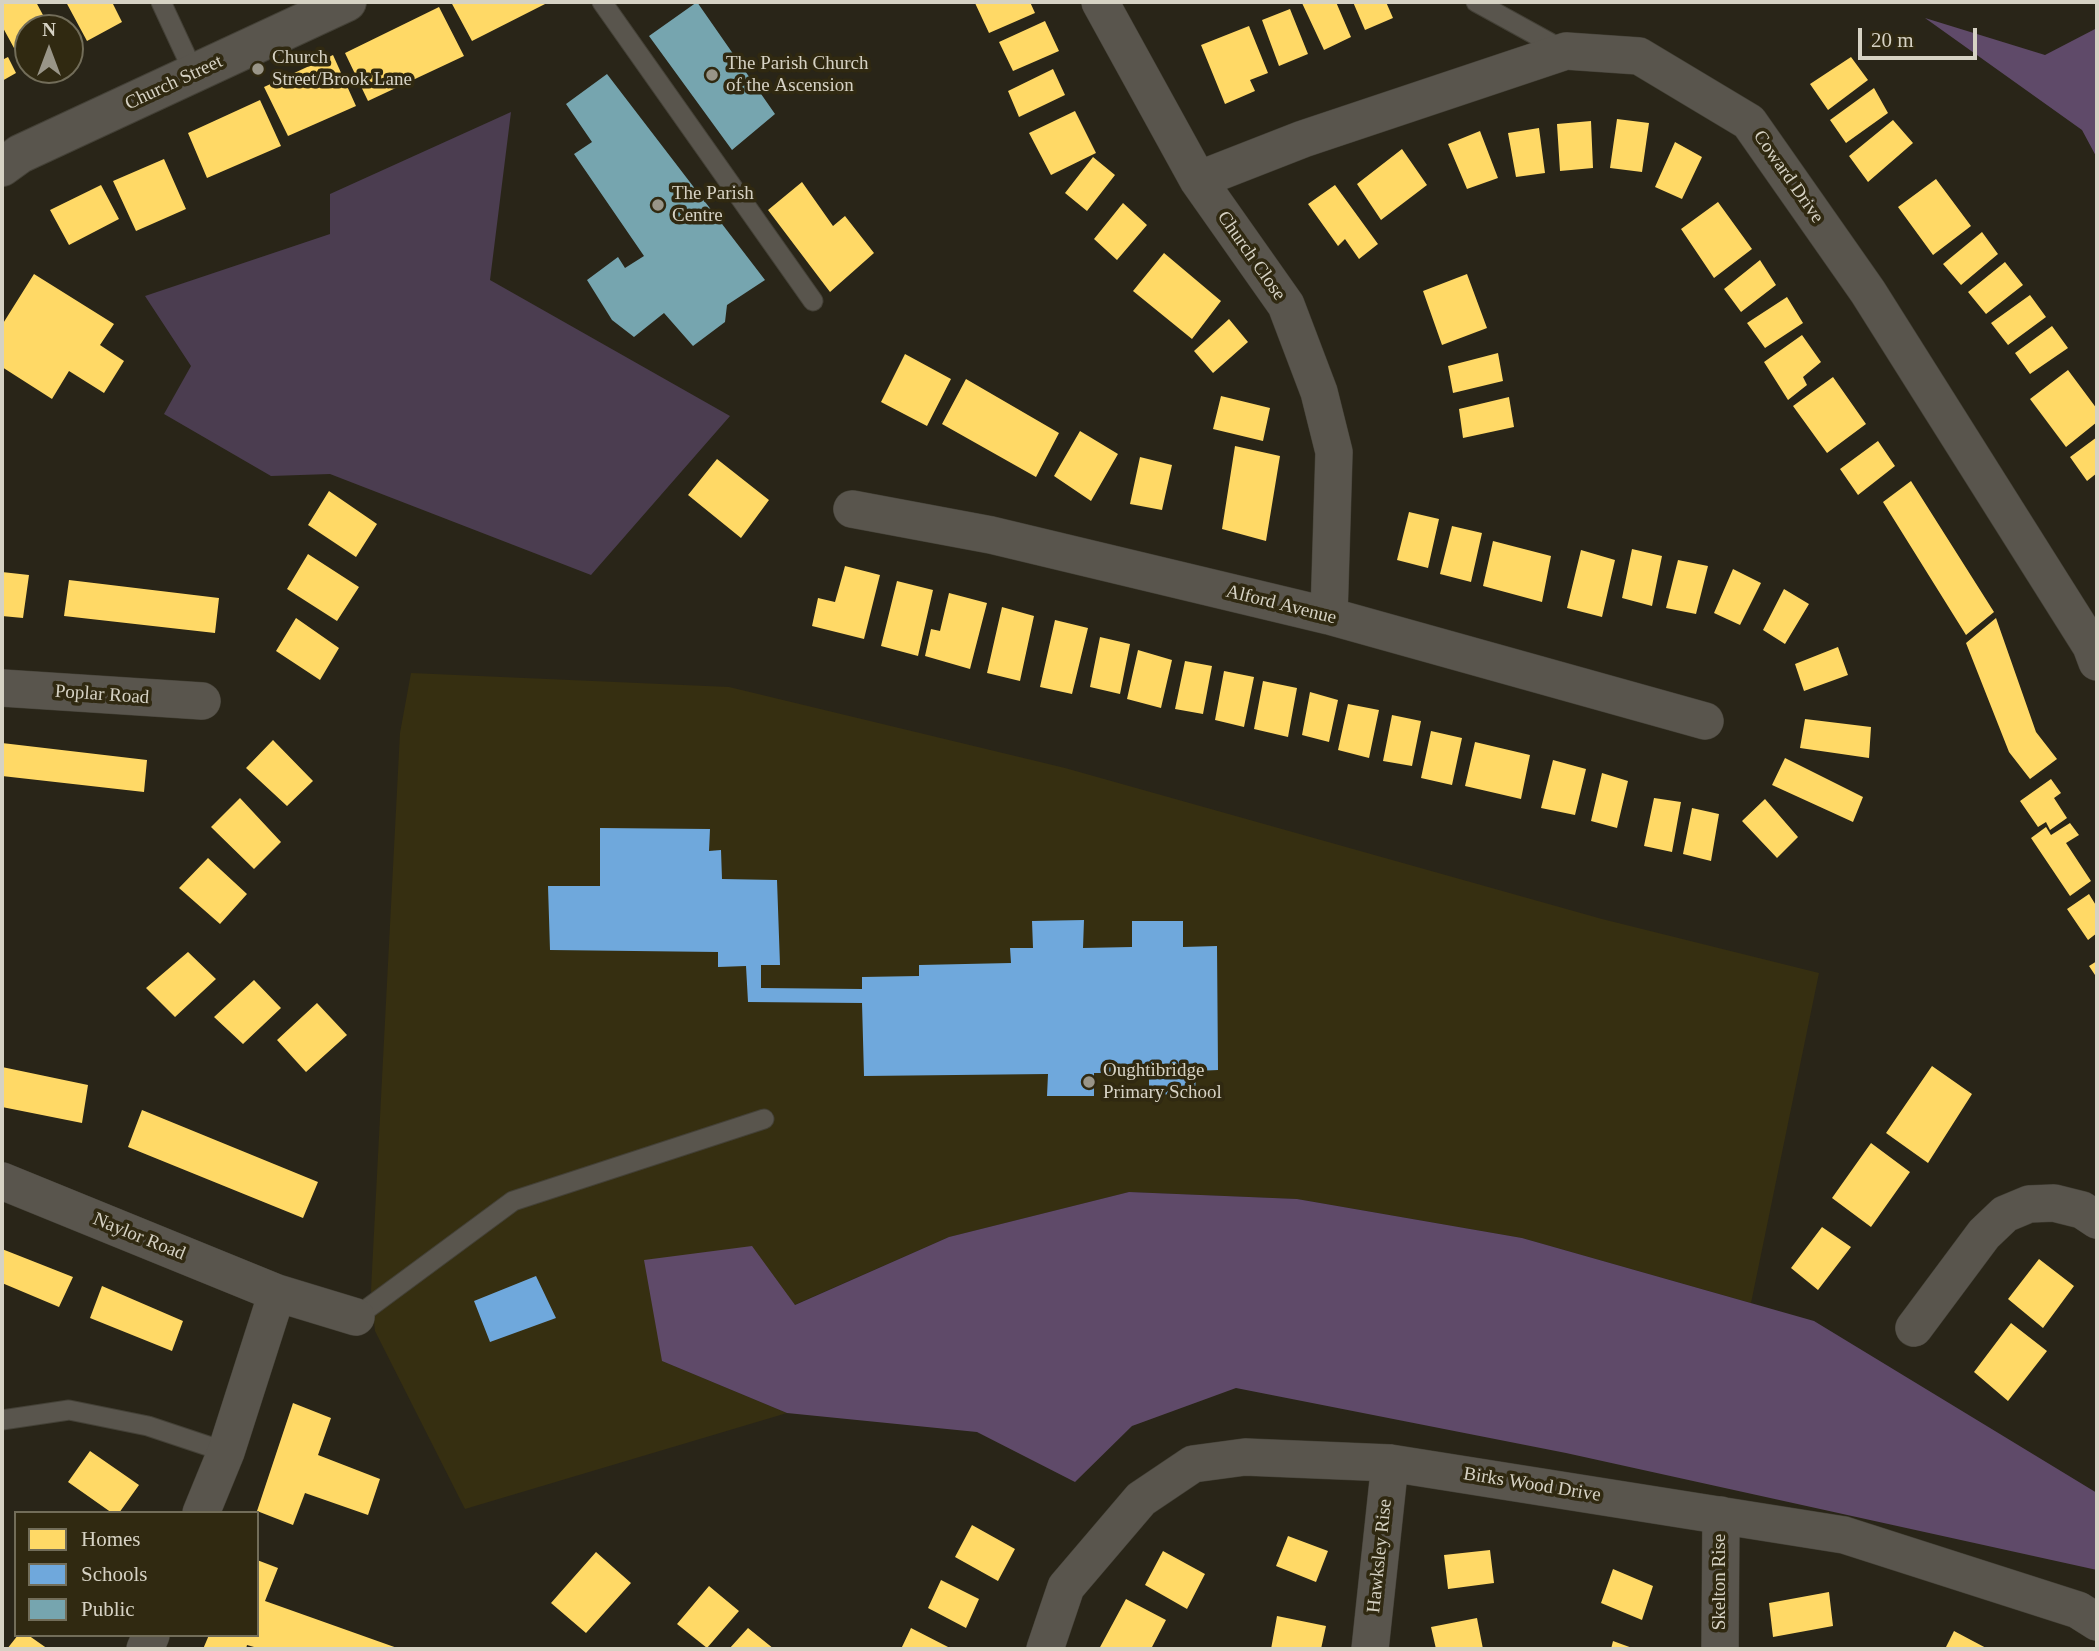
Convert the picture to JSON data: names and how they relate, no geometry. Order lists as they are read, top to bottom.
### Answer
{
  "streets": {
    "street": [
      "Church Street",
      "Coward Drive",
      "Church Close",
      "Alford Avenue",
      "Poplar Road",
      "Naylor Road",
      "Birks Wood Drive",
      "Hawksley Rise",
      "Skelton Rise"
    ]
  },
  "crossings": [
    ["Coward Drive", "Church Close"],
    ["Church Close", "Alford Avenue"],
    ["Birks Wood Drive", "Hawksley Rise"],
    ["Birks Wood Drive", "Skelton Rise"]
  ],
  "places": [
    "Church Street/Brook Lane",
    "The Parish Church of the Ascension",
    "The Parish Centre",
    "Oughtibridge Primary School"
  ],
  "legend": ["Homes", "Schools", "Public"],
  "scale_bar": "20 m",
  "north": "top"
}
